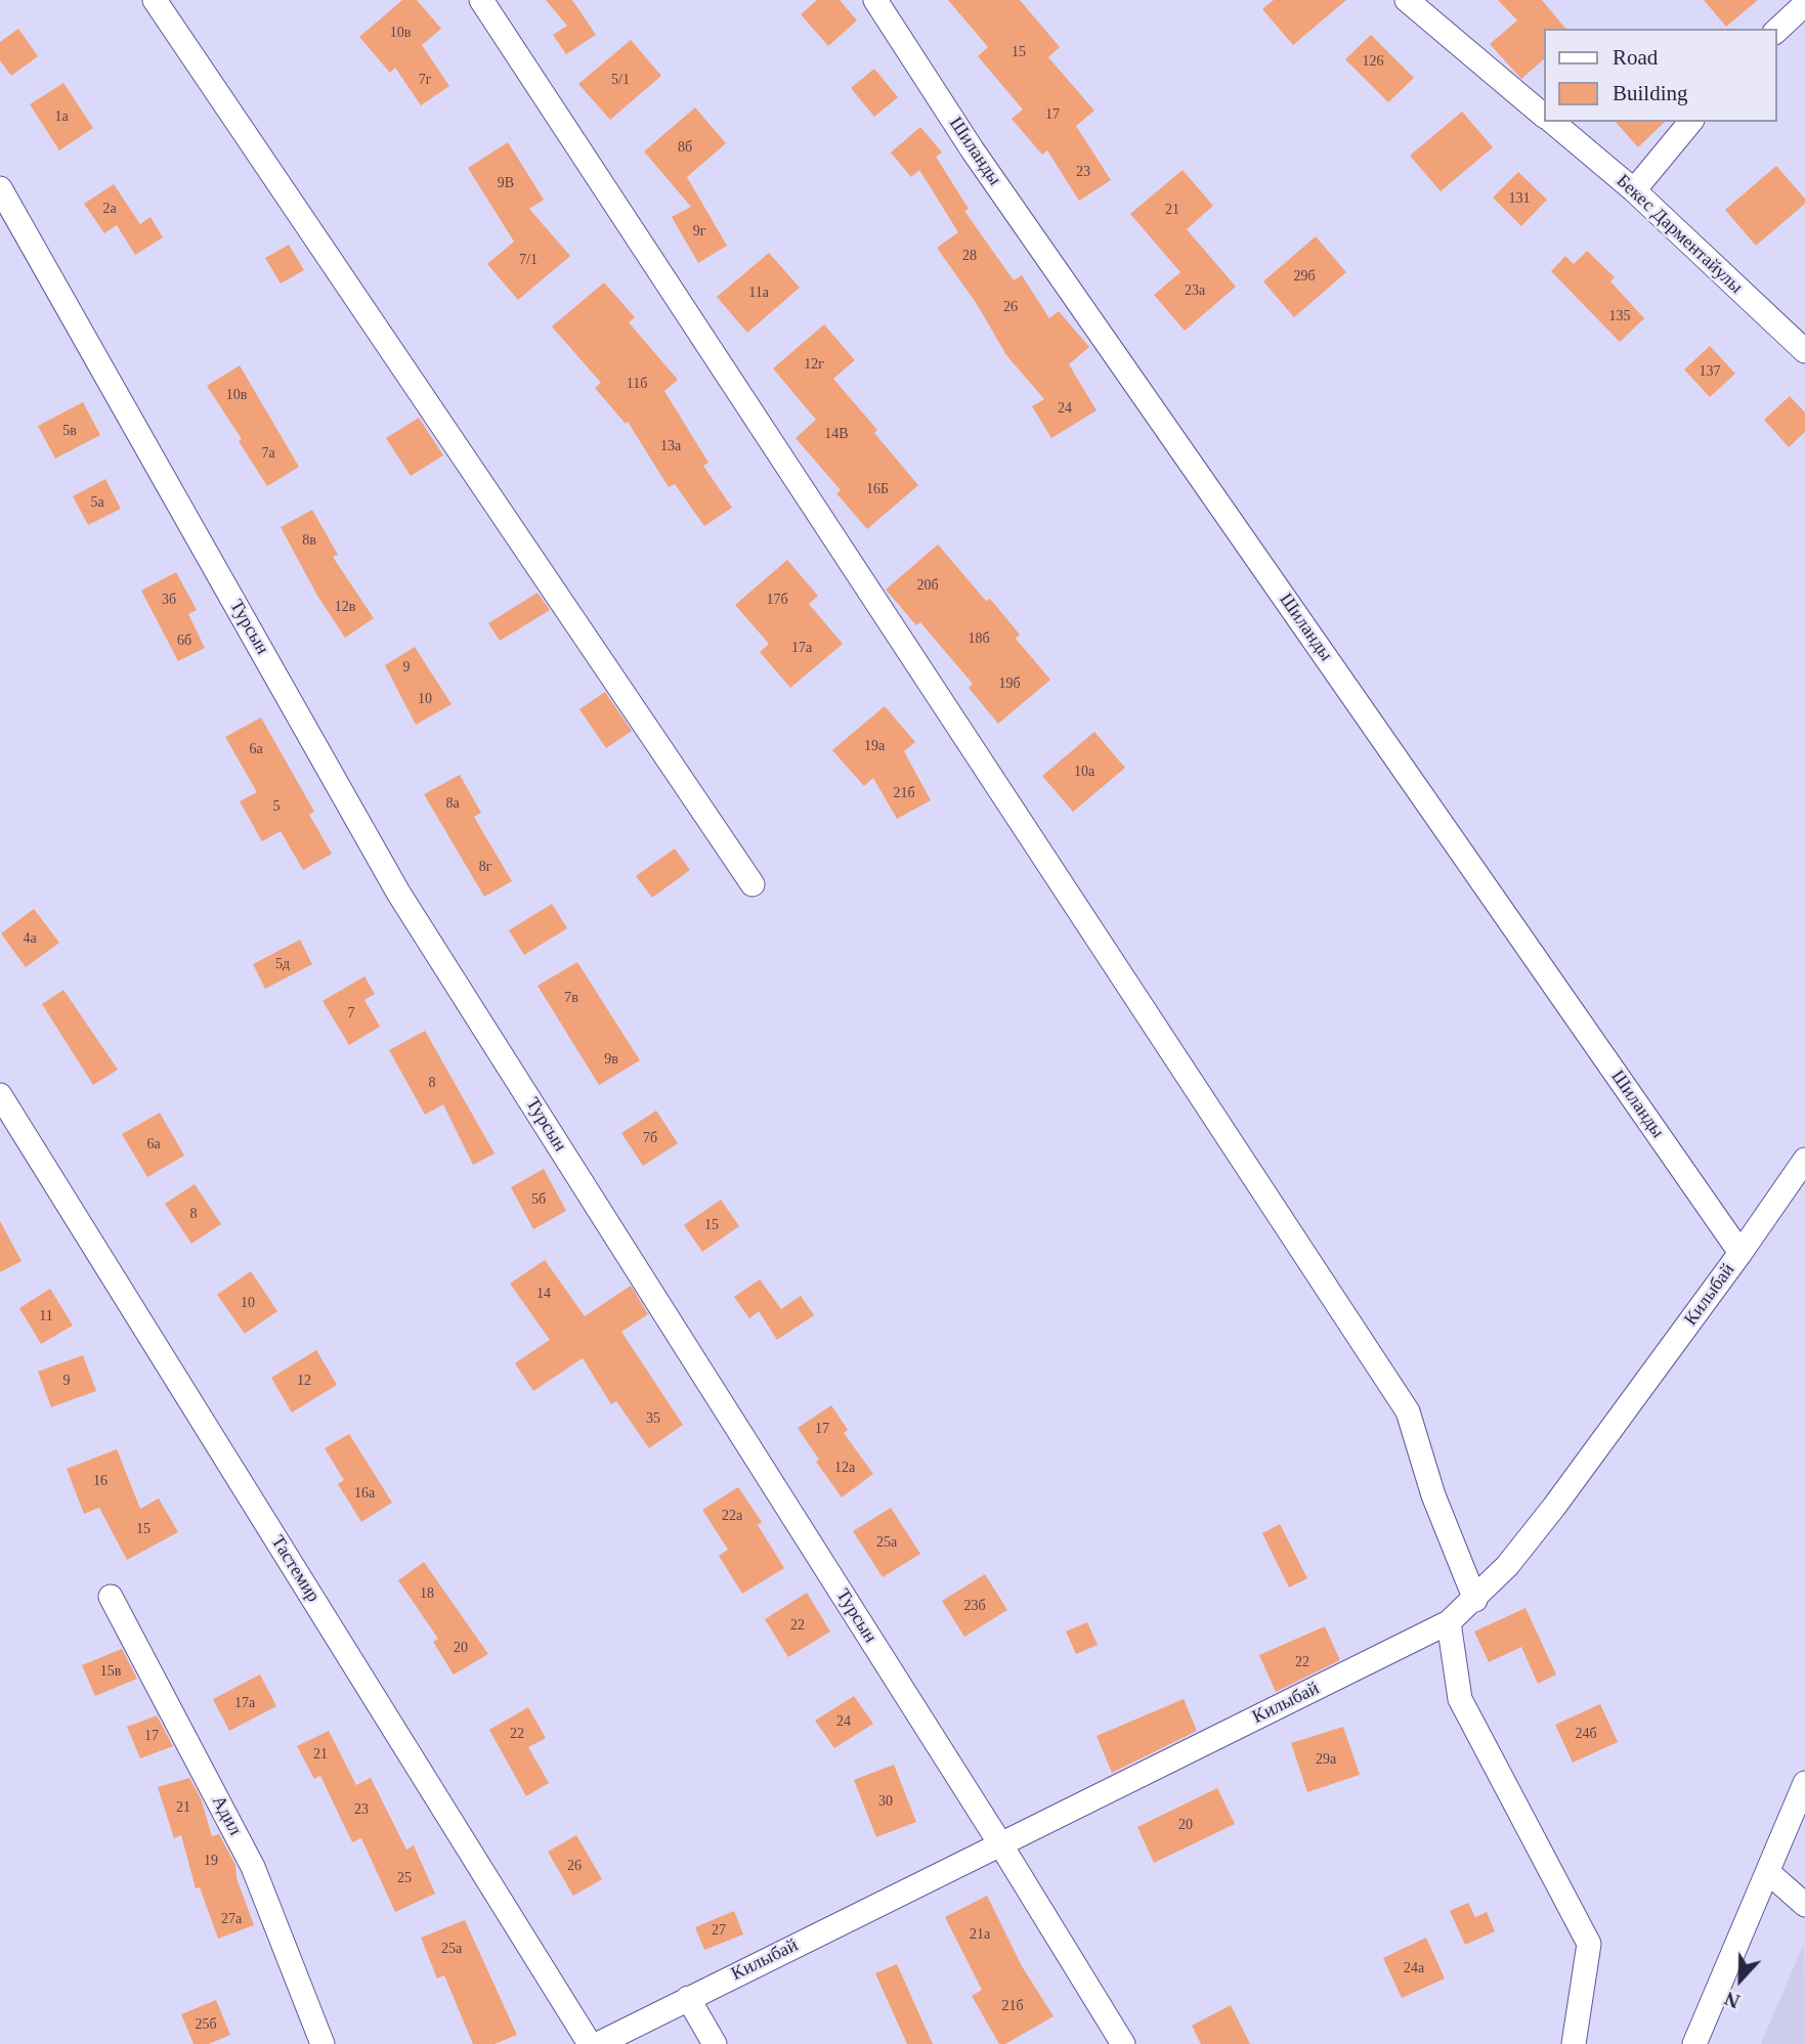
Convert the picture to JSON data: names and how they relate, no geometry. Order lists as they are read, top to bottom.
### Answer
{
  "streets": {
    "street": [
      "Шиланды",
      "Бекес Дарментайулы",
      "Турсын",
      "Килыбай",
      "Тастемир",
      "Адил"
    ]
  },
  "crossings": [
    ["Шиланды", "Килыбай"],
    ["Турсын", "Килыбай"]
  ],
  "house_numbers": [
    "10в",
    "15",
    "126",
    "7г",
    "5/1",
    "17",
    "1а",
    "8б",
    "23",
    "9В",
    "131",
    "2а",
    "21",
    "9г",
    "28",
    "7/1",
    "29б",
    "23а",
    "11а",
    "26",
    "135",
    "12г",
    "137",
    "11б",
    "10в",
    "24",
    "5в",
    "14В",
    "13а",
    "7а",
    "16Б",
    "5а",
    "8в",
    "20б",
    "3б",
    "17б",
    "12в",
    "18б",
    "6б",
    "17а",
    "9",
    "19б",
    "10",
    "19а",
    "6а",
    "10а",
    "21б",
    "8а",
    "5",
    "8г",
    "4а",
    "5д",
    "7в",
    "7",
    "9в",
    "8",
    "7б",
    "6а",
    "5б",
    "8",
    "15",
    "14",
    "10",
    "11",
    "9",
    "12",
    "35",
    "17",
    "12а",
    "16",
    "16а",
    "22а",
    "15",
    "25а",
    "18",
    "23б",
    "22",
    "20",
    "22",
    "15в",
    "17а",
    "24",
    "22",
    "24б",
    "17",
    "21",
    "29а",
    "30",
    "21",
    "23",
    "20",
    "19",
    "26",
    "25",
    "27а",
    "27",
    "21а",
    "25а",
    "24а",
    "21б",
    "25б"
  ],
  "legend": ["Road", "Building"],
  "north": "bottom"
}
